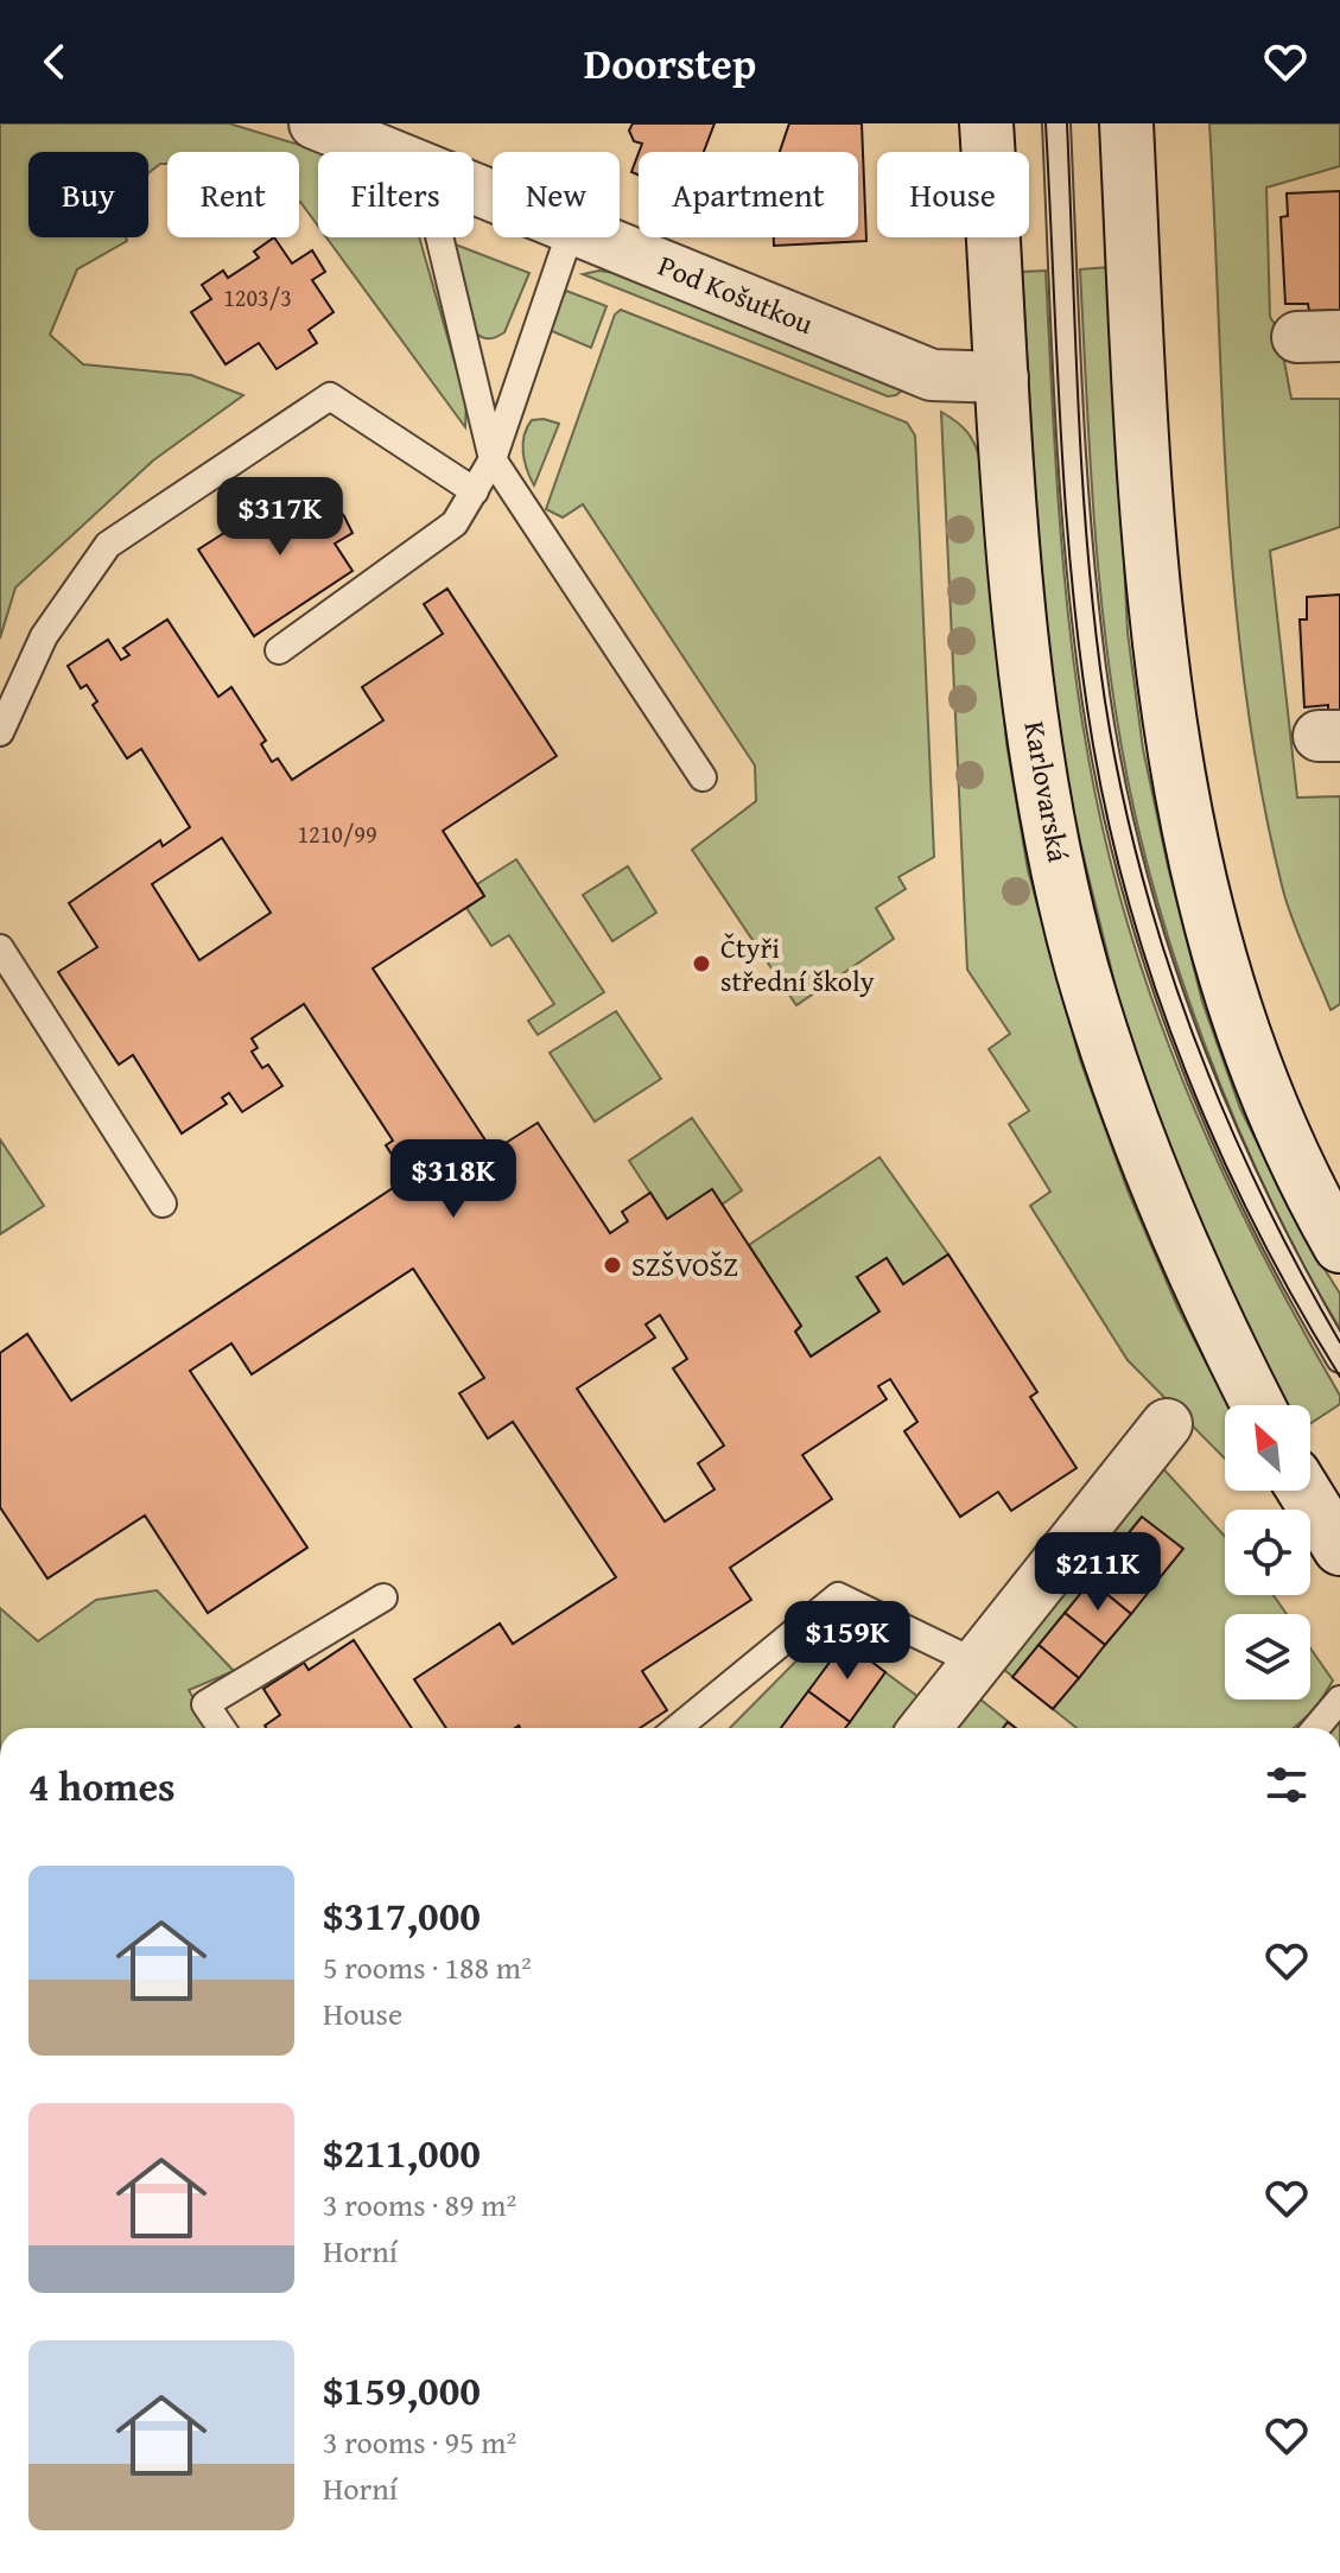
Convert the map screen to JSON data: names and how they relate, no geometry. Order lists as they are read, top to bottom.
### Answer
{
  "streets": {
    "main road": ["Karlovarská"],
    "street": ["Pod Košutkou"]
  },
  "crossings": [
    ["Pod Košutkou", "Karlovarská"]
  ],
  "places": ["Čtyři střední školy", "SZŠVOŠZ"],
  "house_numbers": ["1203/3", "1210/99"],
  "north": "top left",
  "page": {
    "header": "Doorstep",
    "chip": [
      "Buy",
      "Rent",
      "Filters",
      "New",
      "Apartment",
      "House"
    ],
    "price": [
      "$317K",
      "$318K",
      "$211K",
      "$159K"
    ],
    "heading": "4 homes",
    "list": [
      {
        "name": "$317,000",
        "note": "5 rooms · 188 m² · House"
      },
      {
        "name": "$211,000",
        "note": "3 rooms · 89 m² · Horní"
      },
      {
        "name": "$159,000",
        "note": "3 rooms · 95 m² · Horní"
      }
    ]
  }
}
